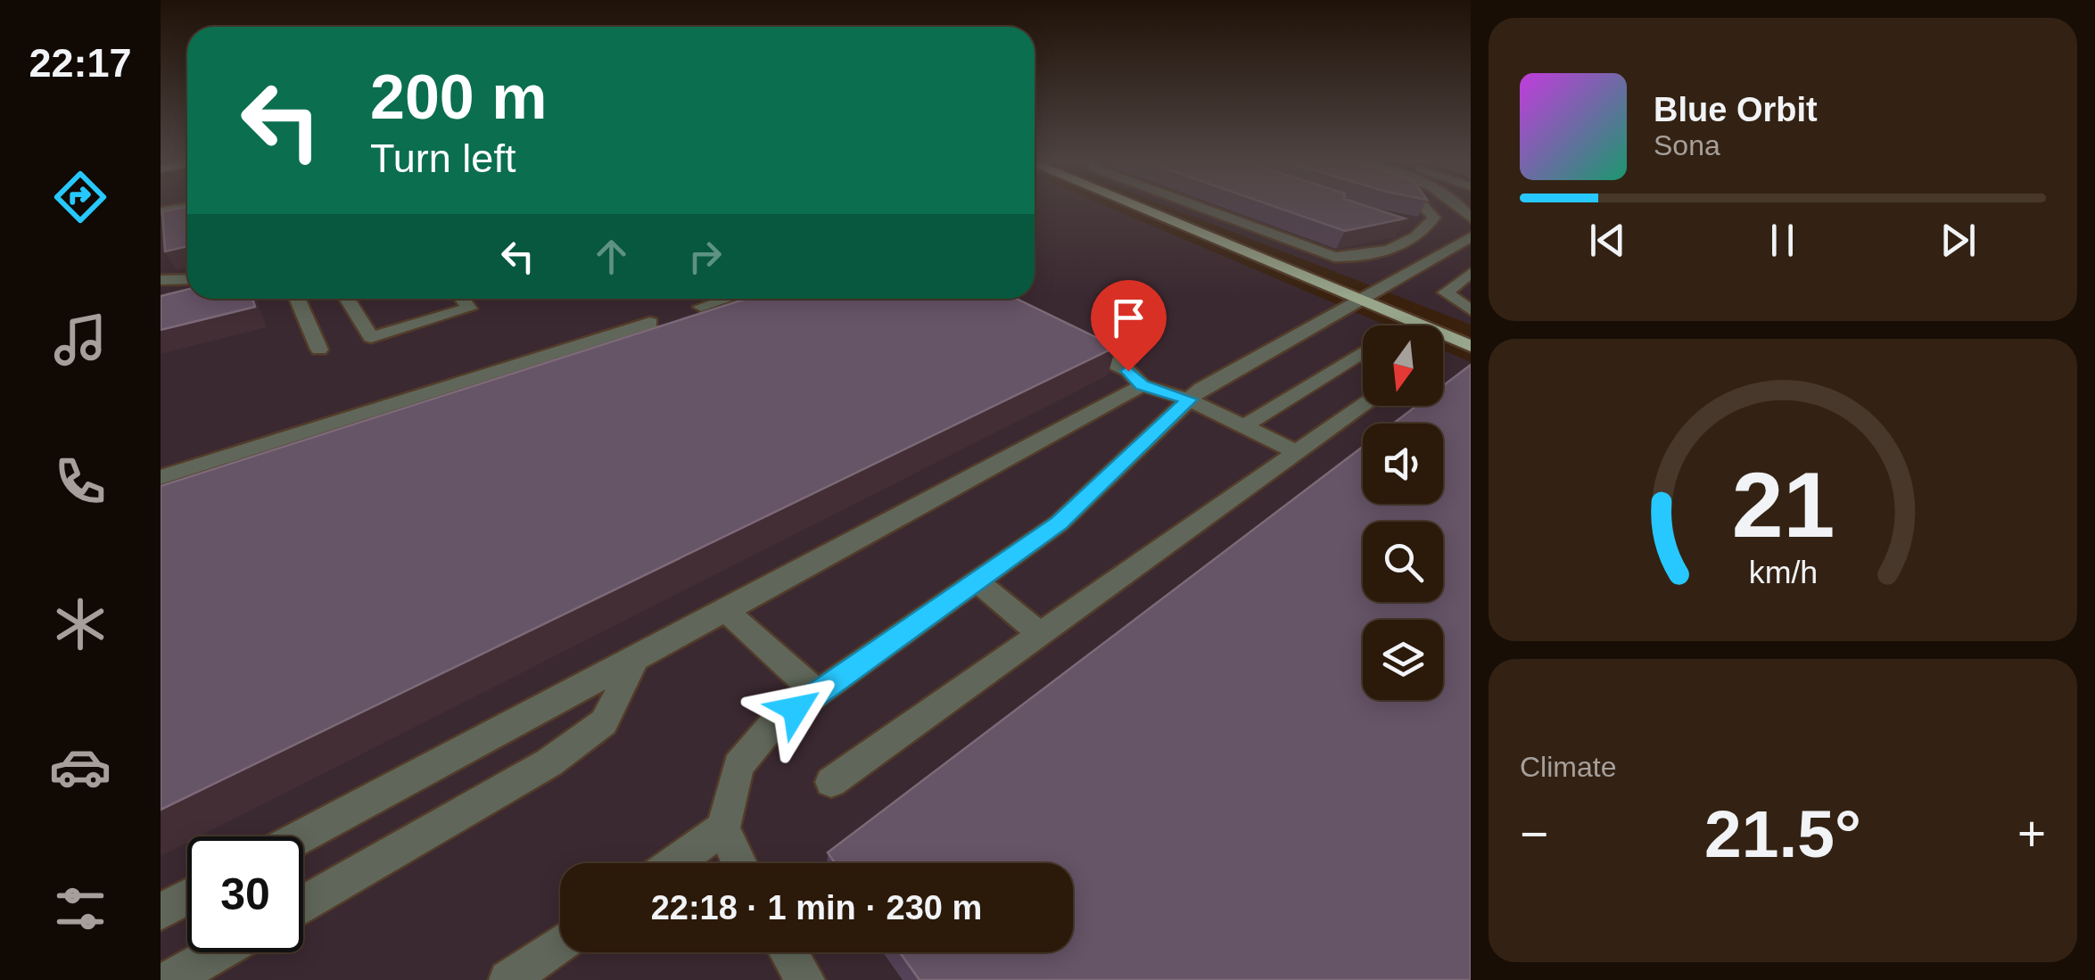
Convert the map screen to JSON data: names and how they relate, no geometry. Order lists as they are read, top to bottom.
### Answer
{
  "north": "bottom",
  "page": {
    "tabs": "22:17",
    "turn": ["200 m", "Turn left"],
    "song": ["Blue Orbit", "Sona"],
    "tile": "Climate",
    "heat": ["−", "21.5°", "+"],
    "limit": "30",
    "trip": "22:18 · 1 min · 230 m",
    "gauge": ["21", "km/h"]
  }
}
